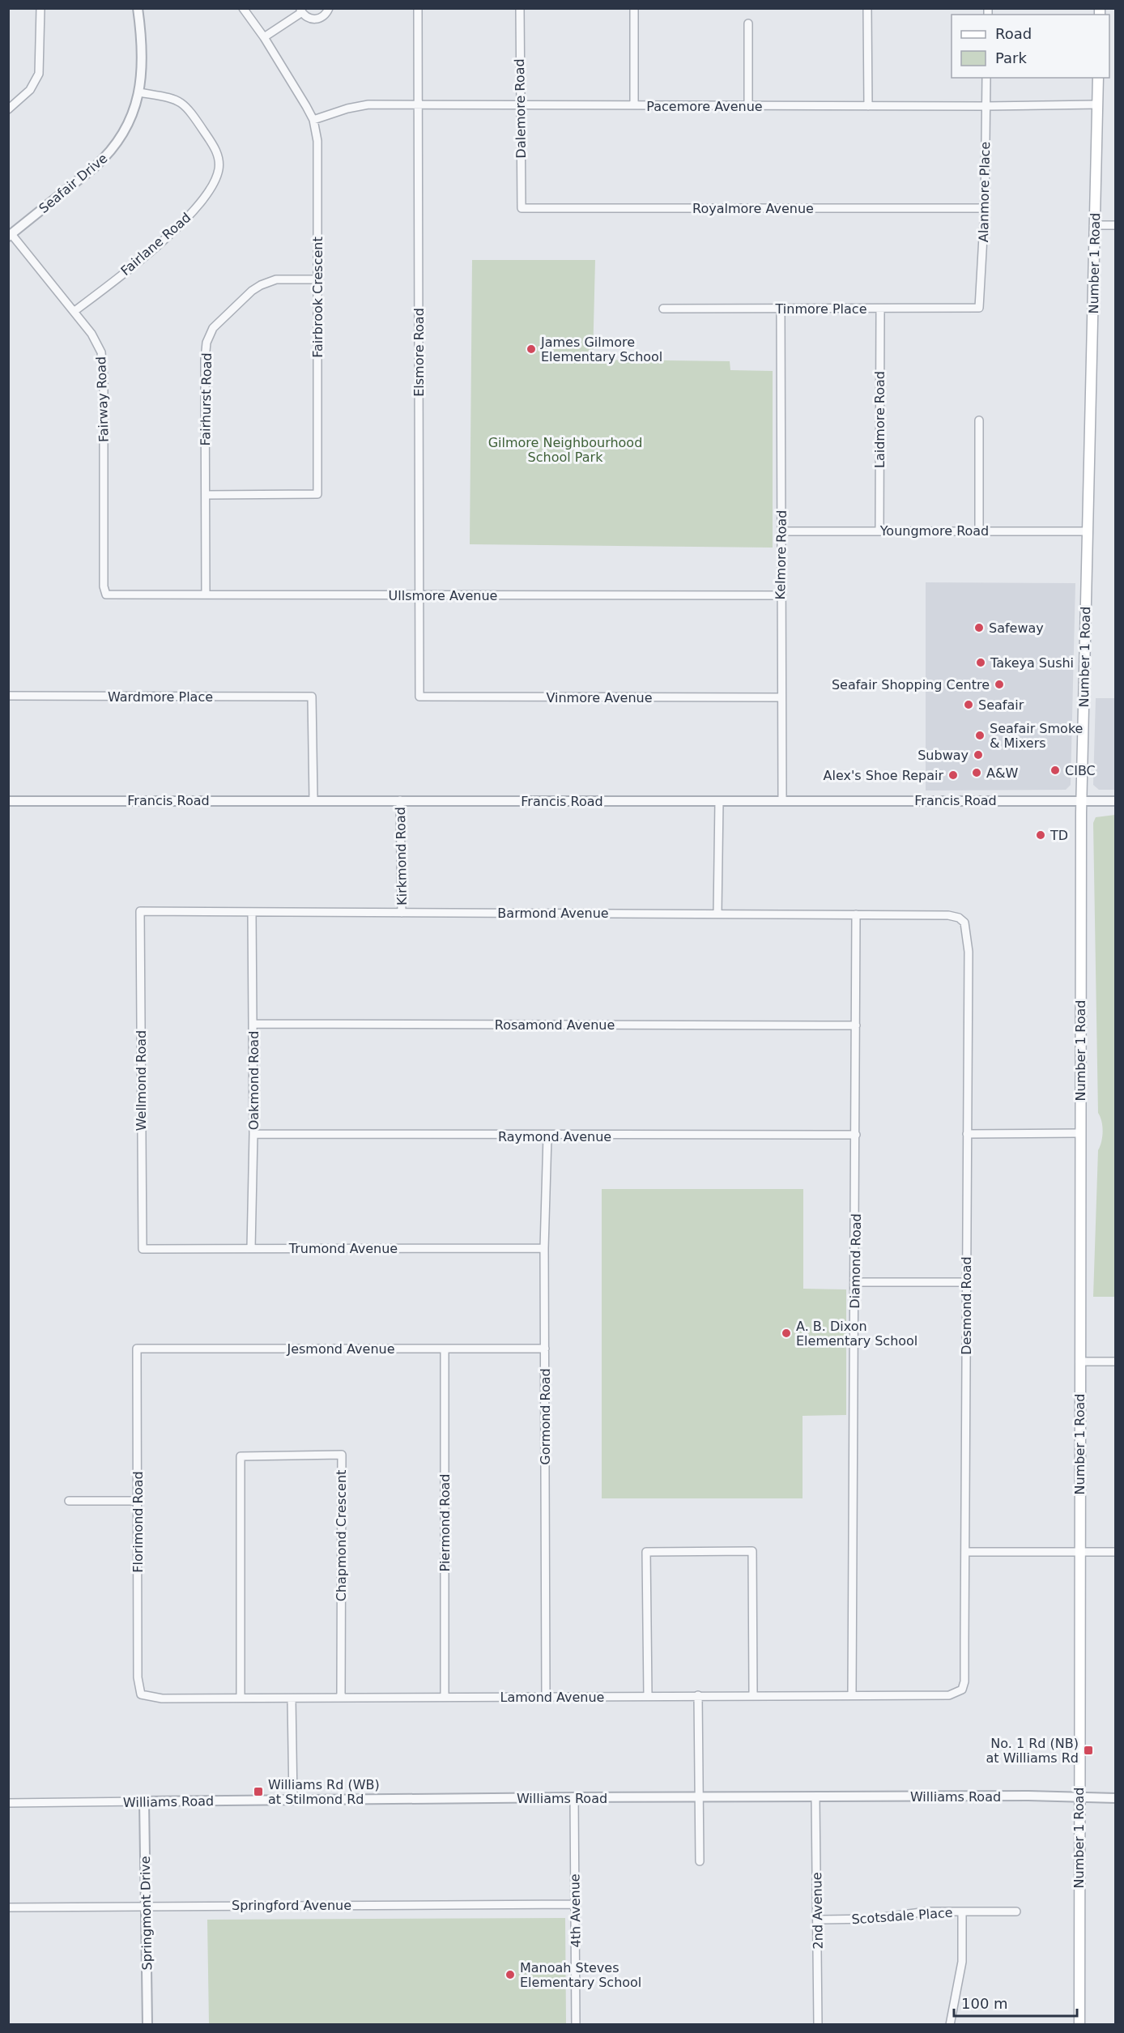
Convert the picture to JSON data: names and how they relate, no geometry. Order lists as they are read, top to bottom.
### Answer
{
  "streets": {
    "main road": ["Number 1 Road"],
    "street": [
      "Pacemore Avenue",
      "Dalemore Road",
      "Seafair Drive",
      "Alanmore Place",
      "Royalmore Avenue",
      "Fairlane Road",
      "Fairbrook Crescent",
      "Tinmore Place",
      "Elsmore Road",
      "Fairway Road",
      "Fairhurst Road",
      "Laidmore Road",
      "Youngmore Road",
      "Kelmore Road",
      "Ullsmore Avenue",
      "Wardmore Place",
      "Vinmore Avenue",
      "Francis Road",
      "Kirkmond Road",
      "Barmond Avenue",
      "Rosamond Avenue",
      "Wellmond Road",
      "Oakmond Road",
      "Raymond Avenue",
      "Trumond Avenue",
      "Diamond Road",
      "Desmond Road",
      "Jesmond Avenue",
      "Gormond Road",
      "Florimond Road",
      "Piermond Road",
      "Chapmond Crescent",
      "Lamond Avenue",
      "Williams Road",
      "Springford Avenue",
      "4th Avenue",
      "2nd Avenue",
      "Springmont Drive",
      "Scotsdale Place"
    ]
  },
  "crossings": [
    ["Pacemore Avenue", "Dalemore Road"],
    ["Pacemore Avenue", "Alanmore Place"],
    ["Pacemore Avenue", "Number 1 Road"],
    ["Pacemore Avenue", "Fairbrook Crescent"],
    ["Pacemore Avenue", "Elsmore Road"],
    ["Dalemore Road", "Royalmore Avenue"],
    ["Seafair Drive", "Fairlane Road"],
    ["Seafair Drive", "Fairway Road"],
    ["Alanmore Place", "Royalmore Avenue"],
    ["Alanmore Place", "Tinmore Place"],
    ["Fairlane Road", "Fairway Road"],
    ["Number 1 Road", "Youngmore Road"],
    ["Number 1 Road", "Francis Road"],
    ["Number 1 Road", "Williams Road"],
    ["Fairbrook Crescent", "Fairhurst Road"],
    ["Tinmore Place", "Laidmore Road"],
    ["Tinmore Place", "Kelmore Road"],
    ["Elsmore Road", "Ullsmore Avenue"],
    ["Elsmore Road", "Vinmore Avenue"],
    ["Fairway Road", "Ullsmore Avenue"],
    ["Fairhurst Road", "Ullsmore Avenue"],
    ["Laidmore Road", "Youngmore Road"],
    ["Youngmore Road", "Kelmore Road"],
    ["Kelmore Road", "Ullsmore Avenue"],
    ["Kelmore Road", "Vinmore Avenue"],
    ["Kelmore Road", "Francis Road"],
    ["Wardmore Place", "Francis Road"],
    ["Francis Road", "Kirkmond Road"],
    ["Kirkmond Road", "Barmond Avenue"],
    ["Barmond Avenue", "Wellmond Road"],
    ["Barmond Avenue", "Oakmond Road"],
    ["Barmond Avenue", "Diamond Road"],
    ["Barmond Avenue", "Desmond Road"],
    ["Rosamond Avenue", "Oakmond Road"],
    ["Rosamond Avenue", "Diamond Road"],
    ["Wellmond Road", "Trumond Avenue"],
    ["Oakmond Road", "Raymond Avenue"],
    ["Oakmond Road", "Trumond Avenue"],
    ["Raymond Avenue", "Diamond Road"],
    ["Raymond Avenue", "Gormond Road"],
    ["Trumond Avenue", "Gormond Road"],
    ["Diamond Road", "Lamond Avenue"],
    ["Desmond Road", "Lamond Avenue"],
    ["Jesmond Avenue", "Gormond Road"],
    ["Jesmond Avenue", "Florimond Road"],
    ["Jesmond Avenue", "Piermond Road"],
    ["Gormond Road", "Lamond Avenue"],
    ["Florimond Road", "Lamond Avenue"],
    ["Piermond Road", "Lamond Avenue"],
    ["Chapmond Crescent", "Lamond Avenue"],
    ["Williams Road", "4th Avenue"],
    ["Williams Road", "2nd Avenue"],
    ["Williams Road", "Springmont Drive"],
    ["Springford Avenue", "4th Avenue"],
    ["Springford Avenue", "Springmont Drive"],
    ["2nd Avenue", "Scotsdale Place"]
  ],
  "parks": ["Gilmore Neighbourhood School Park"],
  "places": {
    "other": [
      "James Gilmore Elementary School",
      "Safeway",
      "Takeya Sushi",
      "Seafair Shopping Centre",
      "Seafair",
      "Seafair Smoke & Mixers",
      "Subway",
      "CIBC",
      "A&W",
      "Alex's Shoe Repair",
      "TD",
      "A. B. Dixon Elementary School",
      "Manoah Steves Elementary School"
    ],
    "transit": ["No. 1 Rd (NB) at Williams Rd", "Williams Rd (WB) at Stilmond Rd"]
  },
  "legend": ["Road", "Park"],
  "scale_bar": "100 m"
}
